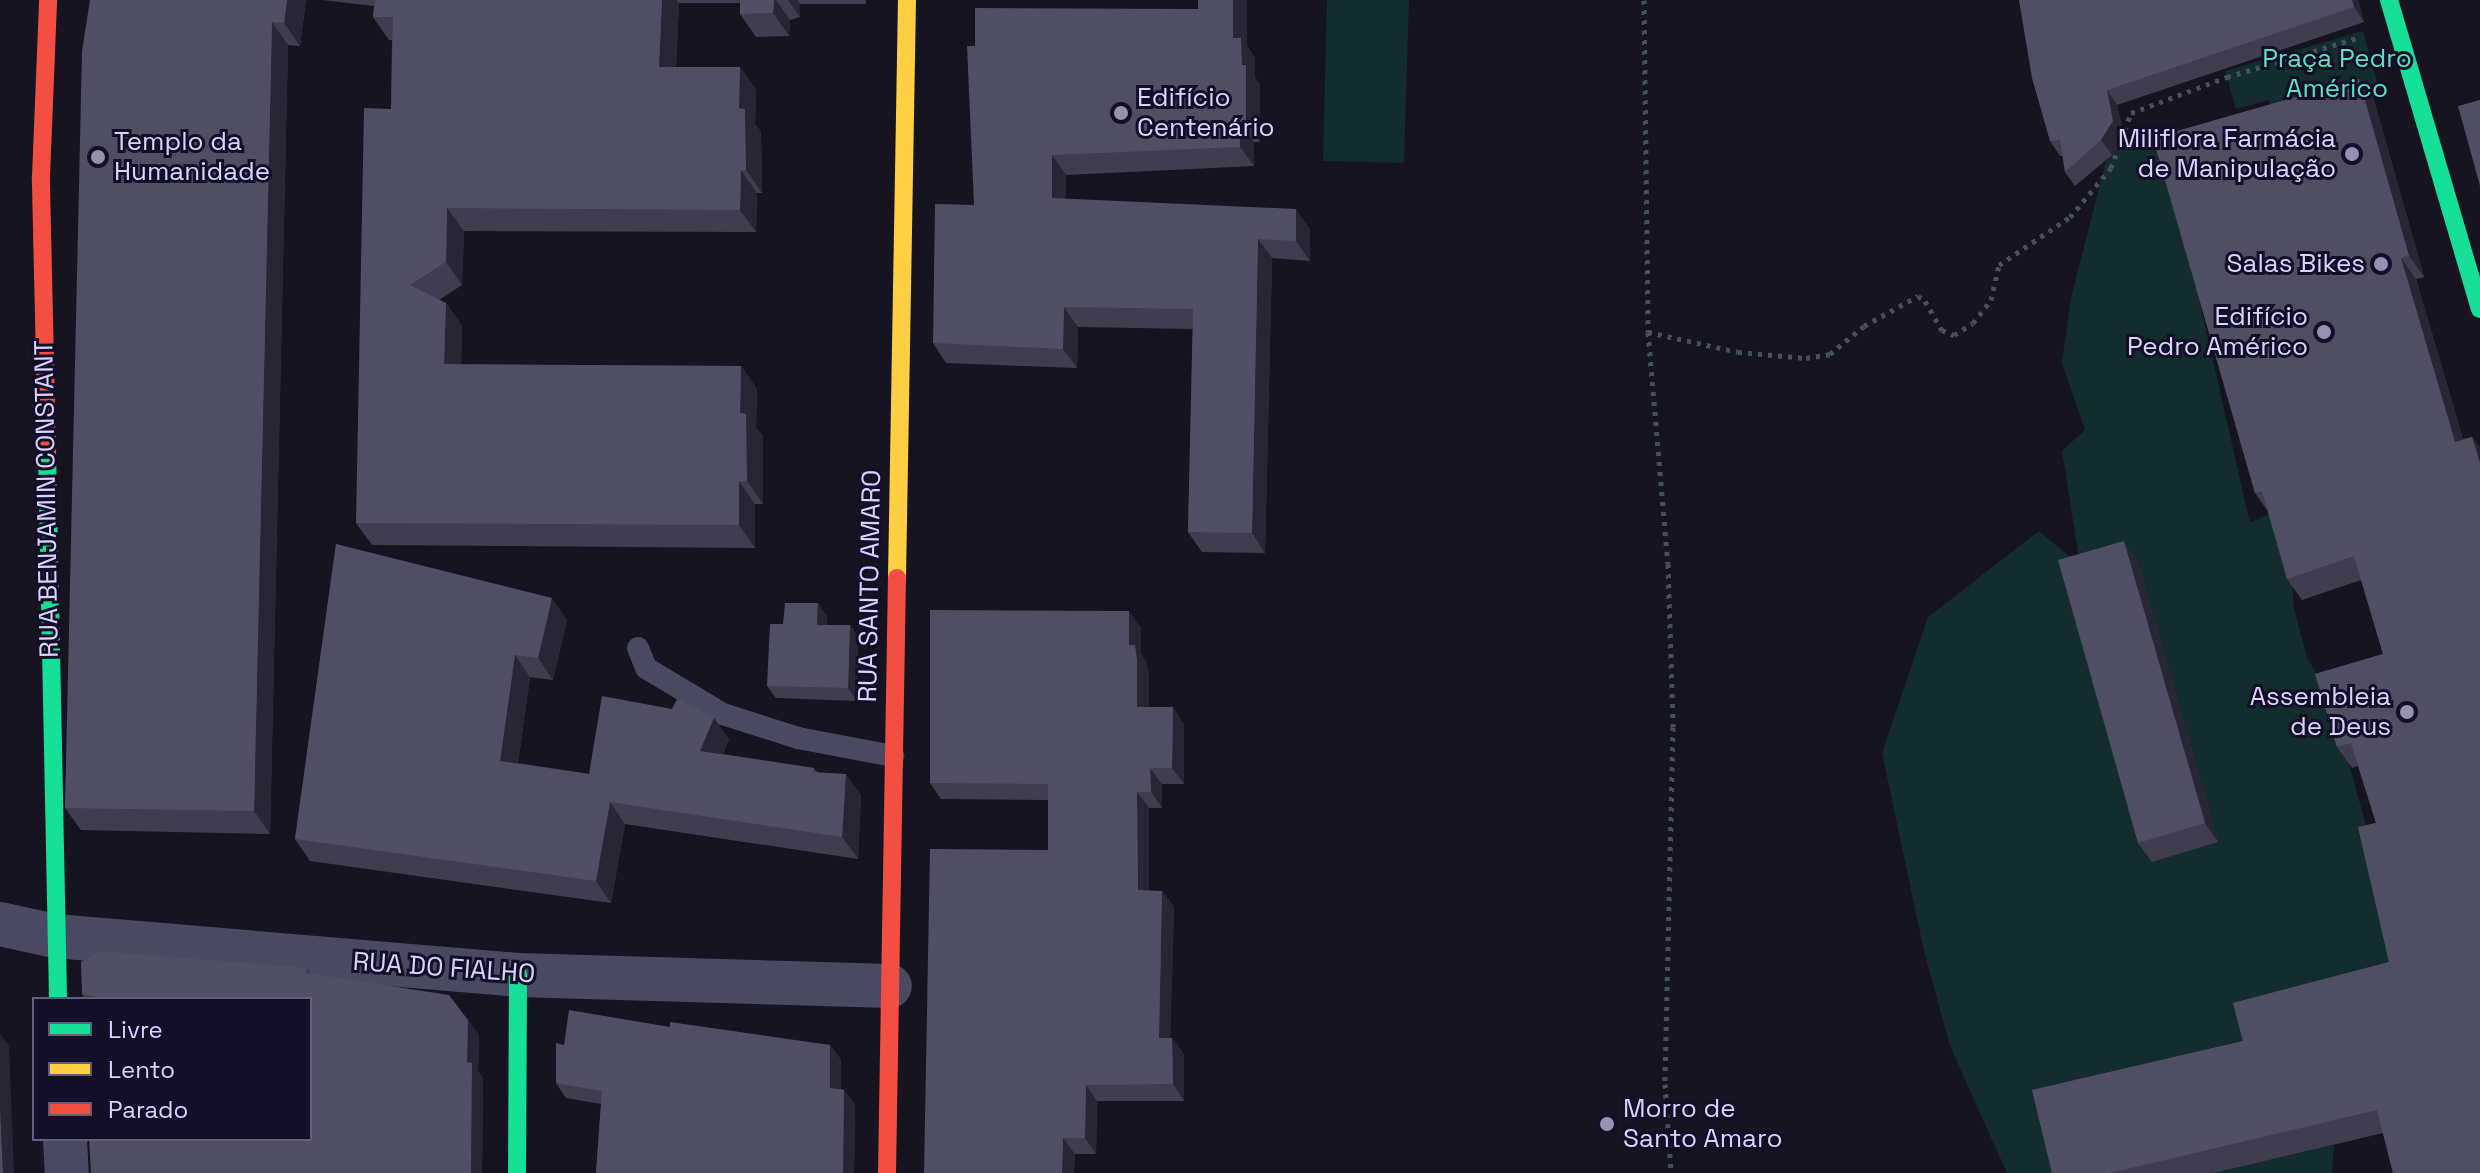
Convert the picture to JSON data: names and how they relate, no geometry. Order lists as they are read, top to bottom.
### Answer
{
  "streets": {
    "street": ["RUA BENJAMIN CONSTANT", "RUA SANTO AMARO", "RUA DO FIALHO"]
  },
  "crossings": [
    ["RUA BENJAMIN CONSTANT", "RUA DO FIALHO"],
    ["RUA SANTO AMARO", "RUA DO FIALHO"]
  ],
  "parks": ["Praça Pedro Américo"],
  "places": [
    "Edifício Centenário",
    "Miliflora Farmácia de Manipulação",
    "Templo da Humanidade",
    "Salas Bikes",
    "Edifício Pedro Américo",
    "Assembleia de Deus",
    "Morro de Santo Amaro"
  ],
  "legend": ["Livre", "Lento", "Parado"]
}
